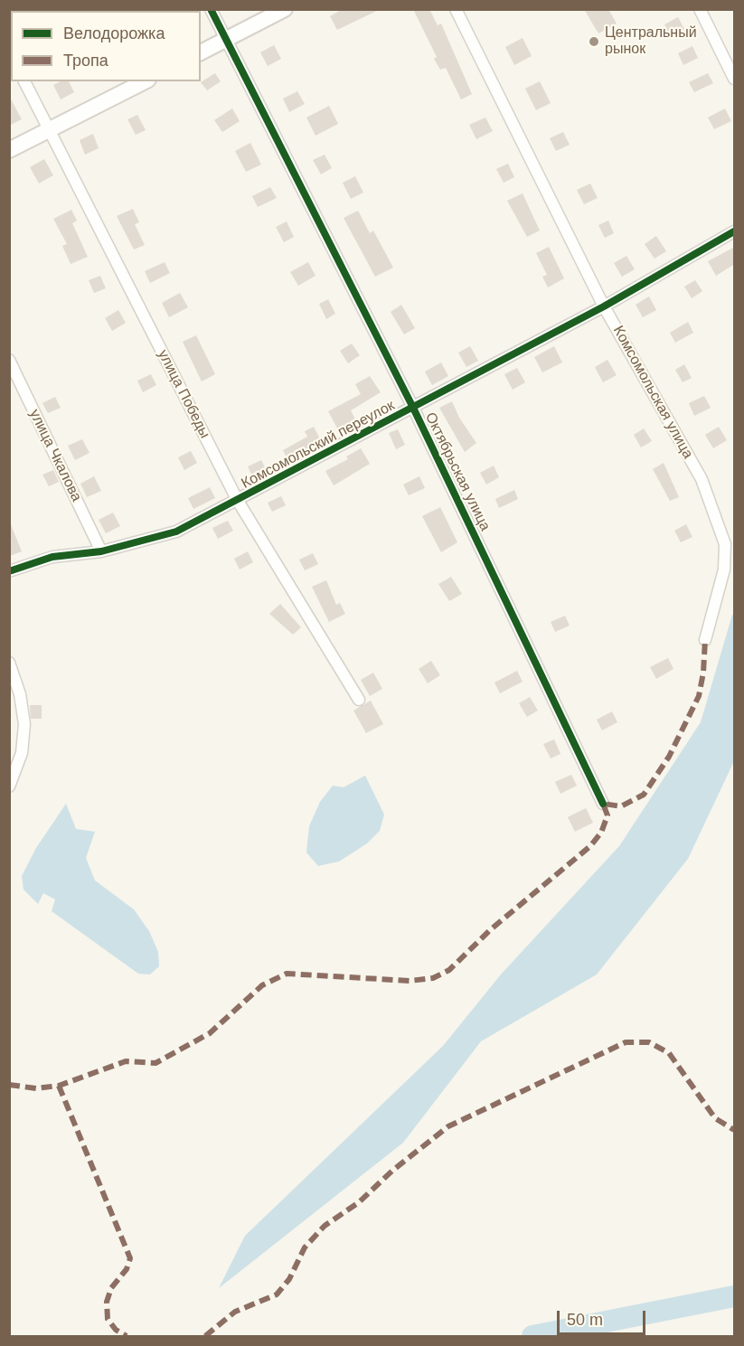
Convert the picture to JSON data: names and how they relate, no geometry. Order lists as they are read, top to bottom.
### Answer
{
  "streets": {
    "street": [
      "Комсомольская улица",
      "улица Победы",
      "Комсомольский переулок",
      "улица Чкалова",
      "Октябрьская улица"
    ]
  },
  "crossings": [
    ["Комсомольская улица", "Комсомольский переулок"],
    ["улица Победы", "Комсомольский переулок"],
    ["Комсомольский переулок", "улица Чкалова"],
    ["Комсомольский переулок", "Октябрьская улица"]
  ],
  "places": ["Центральный рынок"],
  "legend": ["Велодорожка", "Тропа"],
  "scale_bar": "50 m"
}
